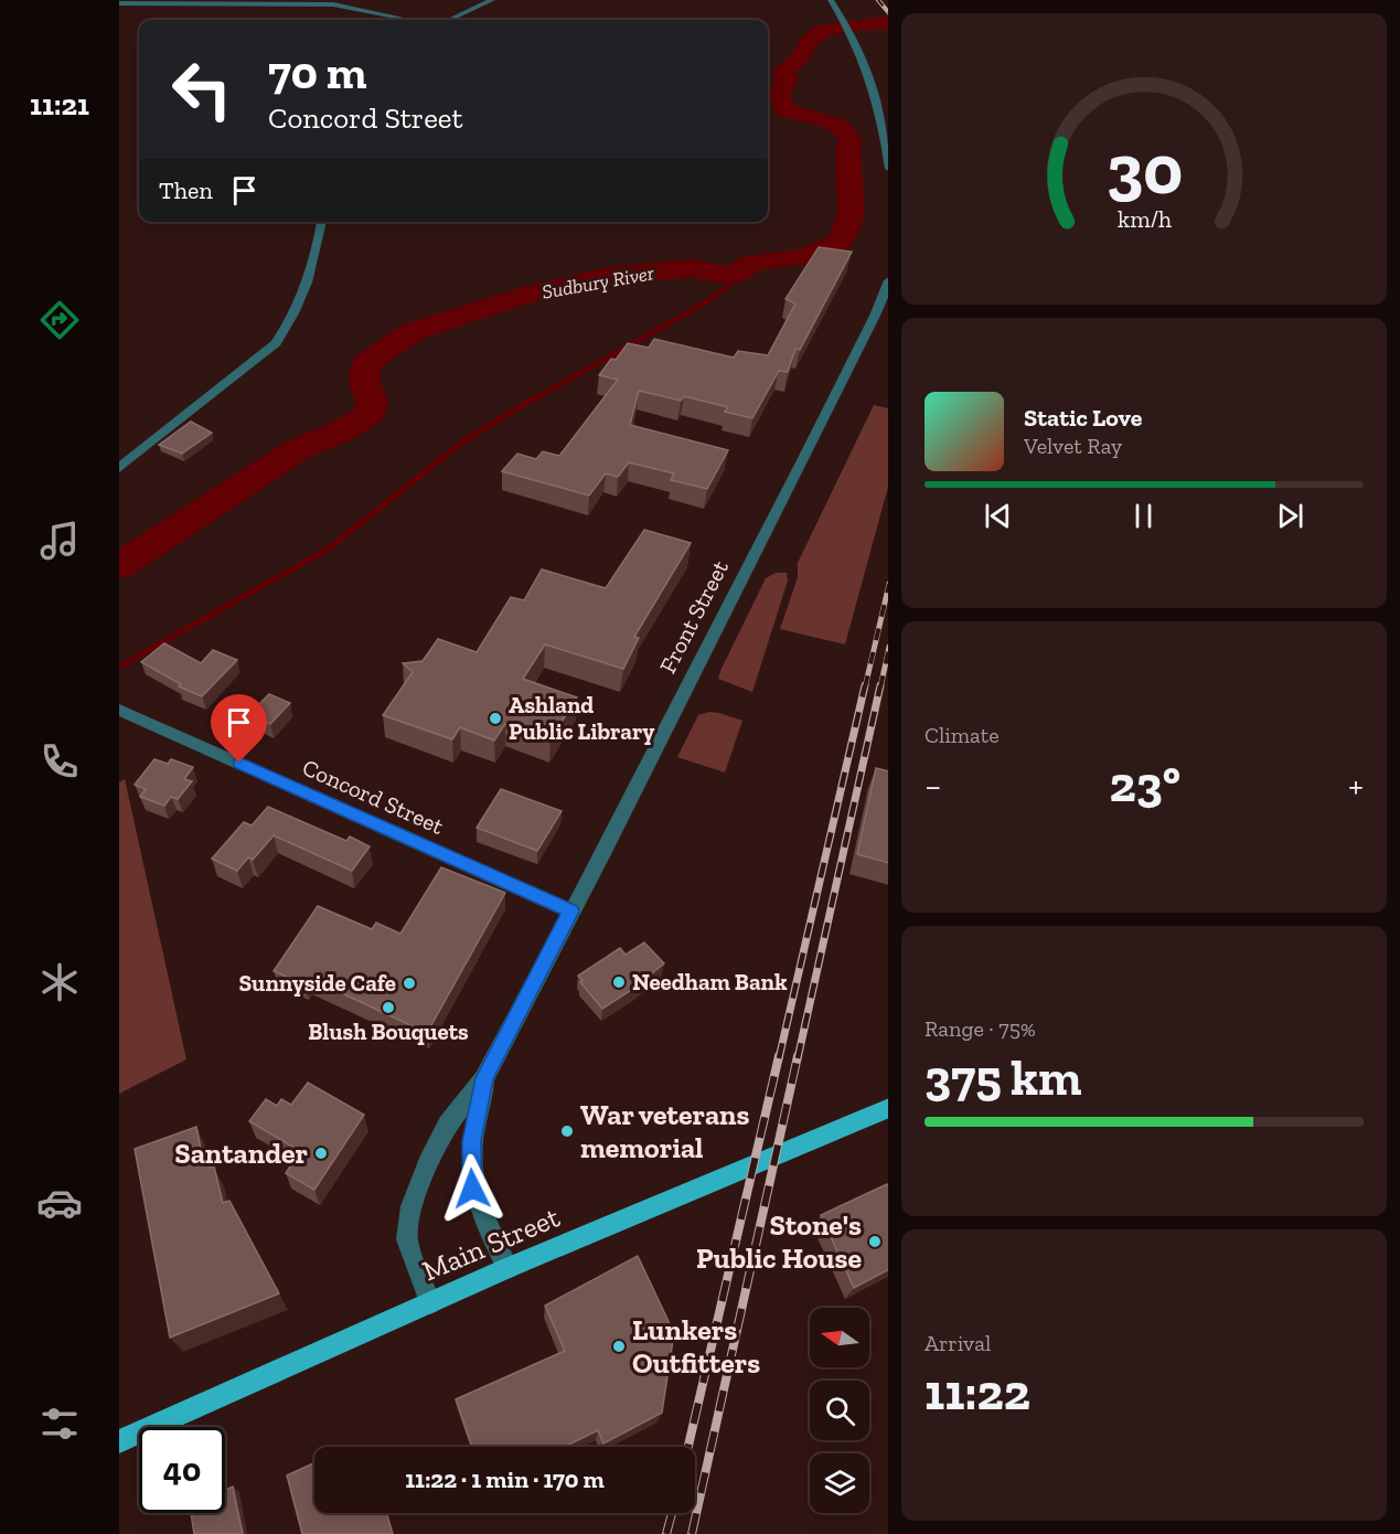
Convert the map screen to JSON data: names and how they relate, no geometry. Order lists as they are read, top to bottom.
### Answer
{
  "streets": {
    "main road": ["Main Street"],
    "street": ["Front Street", "Concord Street"]
  },
  "crossings": [
    ["Front Street", "Concord Street"],
    ["Front Street", "Main Street"]
  ],
  "water": ["Sudbury River"],
  "places": [
    "Ashland Public Library",
    "Needham Bank",
    "Sunnyside Cafe",
    "Blush Bouquets",
    "War veterans memorial",
    "Santander",
    "Stone's Public House",
    "Lunkers Outfitters"
  ],
  "north": "left",
  "page": {
    "tabs": "11:21",
    "turn": ["70 m", "Concord Street"],
    "then": "Then",
    "song": ["Static Love", "Velvet Ray"],
    "tile": [
      "Climate",
      ["Range · 75%", "375 km"],
      ["Arrival", "11:22"]
    ],
    "heat": ["−", "23°", "+"],
    "limit": "40",
    "trip": "11:22 · 1 min · 170 m",
    "gauge": ["30", "km/h"]
  }
}
